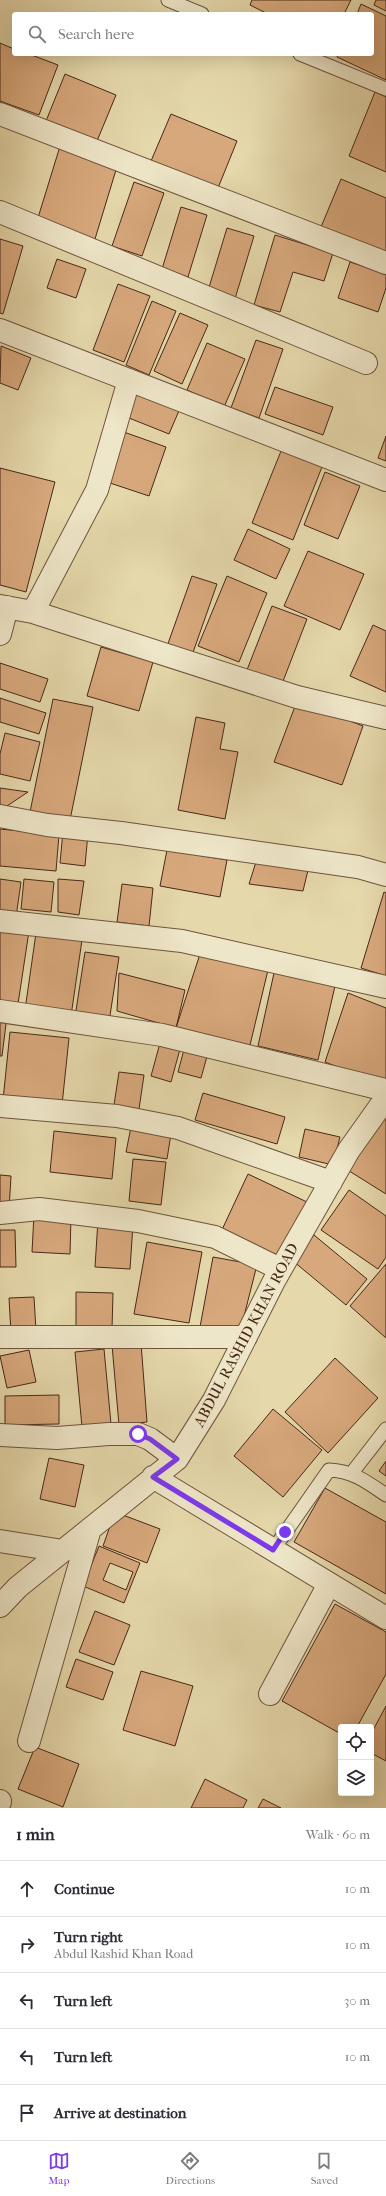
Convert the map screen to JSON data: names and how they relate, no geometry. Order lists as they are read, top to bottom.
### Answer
{
  "streets": {
    "street": ["ABDUL RASHID KHAN ROAD"]
  },
  "page": {
    "search": "Search here",
    "heading": ["1 min", "Walk · 60 m"],
    "list": [
      ["Continue", "10 m"],
      ["Turn right", "Abdul Rashid Khan Road", "10 m"],
      ["Turn left", "30 m"],
      ["Turn left", "10 m"],
      "Arrive at destination"
    ],
    "nav": ["Map", "Directions", "Saved"]
  }
}
